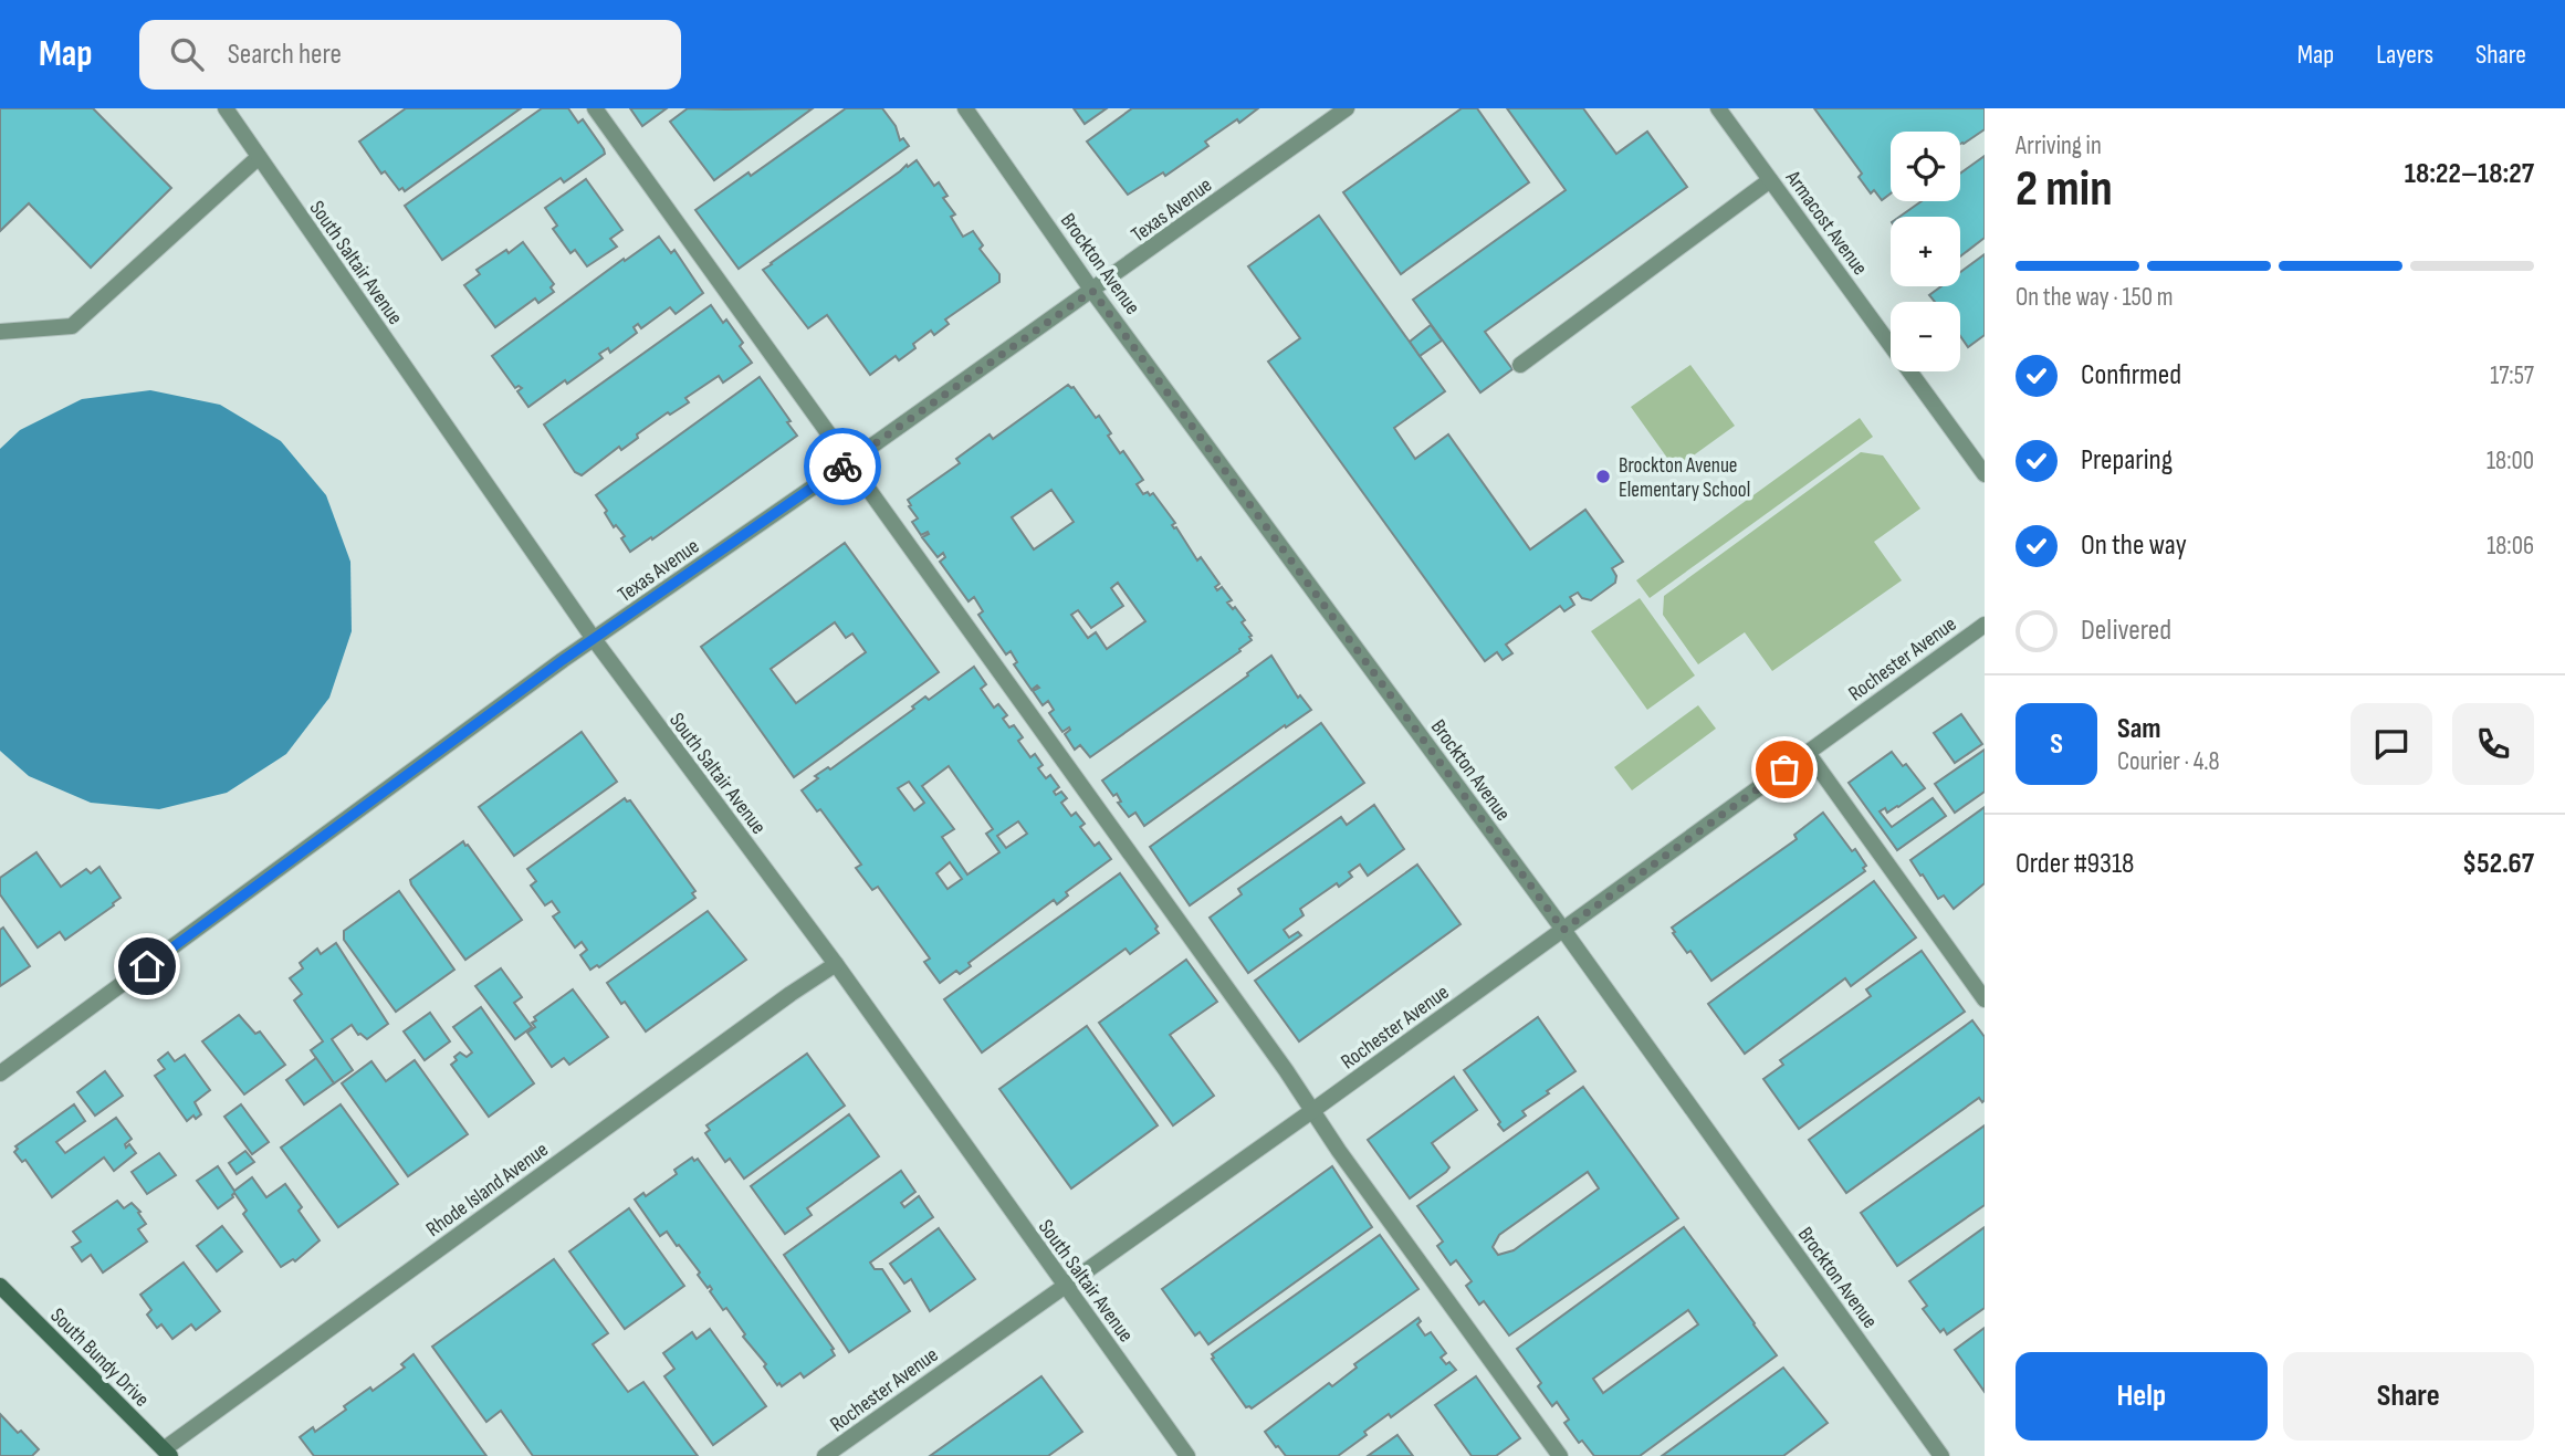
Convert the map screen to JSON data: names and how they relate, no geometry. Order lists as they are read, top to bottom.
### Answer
{
  "streets": {
    "main road": ["South Bundy Drive"],
    "street": [
      "Texas Avenue",
      "Armacost Avenue",
      "South Saltair Avenue",
      "Brockton Avenue",
      "Rochester Avenue",
      "Rhode Island Avenue"
    ]
  },
  "crossings": [
    ["Texas Avenue", "South Saltair Avenue"],
    ["Texas Avenue", "Brockton Avenue"],
    ["South Saltair Avenue", "Rochester Avenue"],
    ["South Saltair Avenue", "Rhode Island Avenue"],
    ["Brockton Avenue", "Rochester Avenue"],
    ["Rhode Island Avenue", "South Bundy Drive"]
  ],
  "places": ["Brockton Avenue Elementary School"],
  "page": {
    "header": "Map",
    "search": "Search here",
    "nav": ["Map", "Layers", "Share"],
    "heading": ["2 min", "Arriving in", "18:22–18:27"],
    "panel": [
      "Sam",
      "Courier · 4.8",
      "Order #9318",
      "$52.67"
    ],
    "map_buttons": ["+", "−"],
    "bar": "On the way · 150 m",
    "list": [
      ["Confirmed", "17:57"],
      ["Preparing", "18:00"],
      ["On the way", "18:06"],
      "Delivered"
    ],
    "round": "S",
    "buttons": ["Help", "Share"]
  }
}
